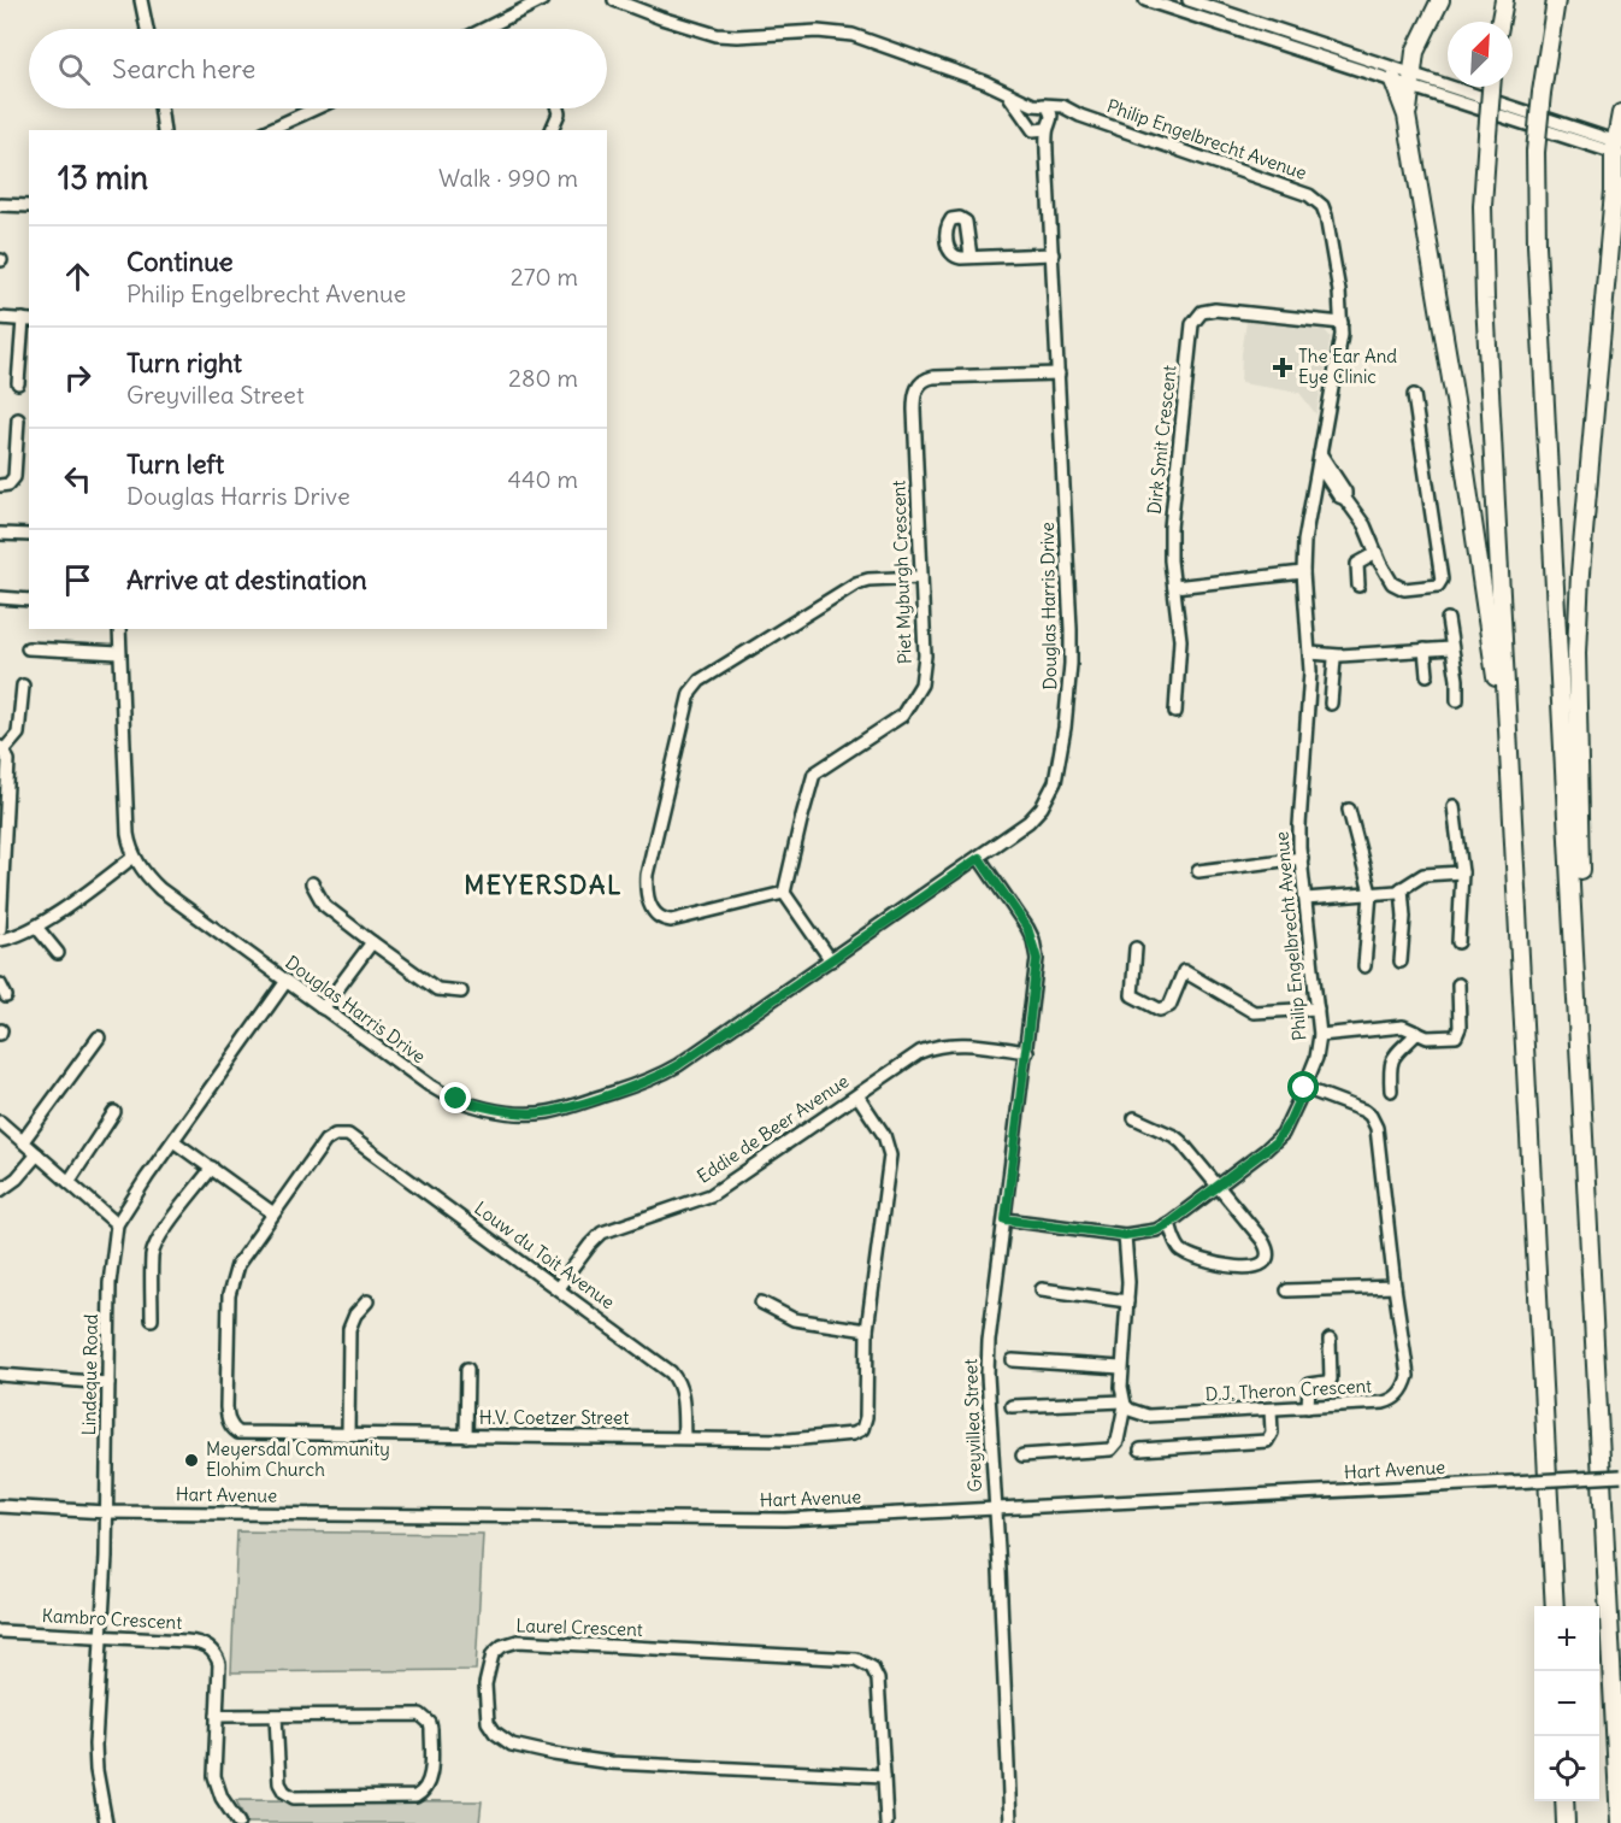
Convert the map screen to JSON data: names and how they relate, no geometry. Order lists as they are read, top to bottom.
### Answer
{
  "streets": {
    "street": [
      "Philip Engelbrecht Avenue",
      "Dirk Smit Crescent",
      "Piet Myburgh Crescent",
      "Douglas Harris Drive",
      "Eddie de Beer Avenue",
      "Louw du Toit Avenue",
      "Lindeque Road",
      "D.J. Theron Crescent",
      "H.V. Coetzer Street",
      "Greyvillea Street",
      "Hart Avenue",
      "Kambro Crescent",
      "Laurel Crescent"
    ]
  },
  "crossings": [
    ["Philip Engelbrecht Avenue", "Dirk Smit Crescent"],
    ["Philip Engelbrecht Avenue", "Douglas Harris Drive"],
    ["Philip Engelbrecht Avenue", "D.J. Theron Crescent"],
    ["Philip Engelbrecht Avenue", "Greyvillea Street"],
    ["Piet Myburgh Crescent", "Douglas Harris Drive"],
    ["Douglas Harris Drive", "Lindeque Road"],
    ["Douglas Harris Drive", "Greyvillea Street"],
    ["Eddie de Beer Avenue", "Louw du Toit Avenue"],
    ["Eddie de Beer Avenue", "H.V. Coetzer Street"],
    ["Eddie de Beer Avenue", "Greyvillea Street"],
    ["Louw du Toit Avenue", "H.V. Coetzer Street"],
    ["Lindeque Road", "Hart Avenue"],
    ["Lindeque Road", "Kambro Crescent"],
    ["Greyvillea Street", "Hart Avenue"]
  ],
  "districts": ["MEYERSDAL"],
  "places": {
    "health": ["The Ear And Eye Clinic"],
    "other": ["Meyersdal Community Elohim Church"]
  },
  "north": "top right",
  "page": {
    "search": "Search here",
    "heading": ["13 min", "Walk · 990 m"],
    "list": [
      ["Continue", "Philip Engelbrecht Avenue", "270 m"],
      ["Turn right", "Greyvillea Street", "280 m"],
      ["Turn left", "Douglas Harris Drive", "440 m"],
      "Arrive at destination"
    ],
    "map_buttons": ["+", "−"]
  }
}
